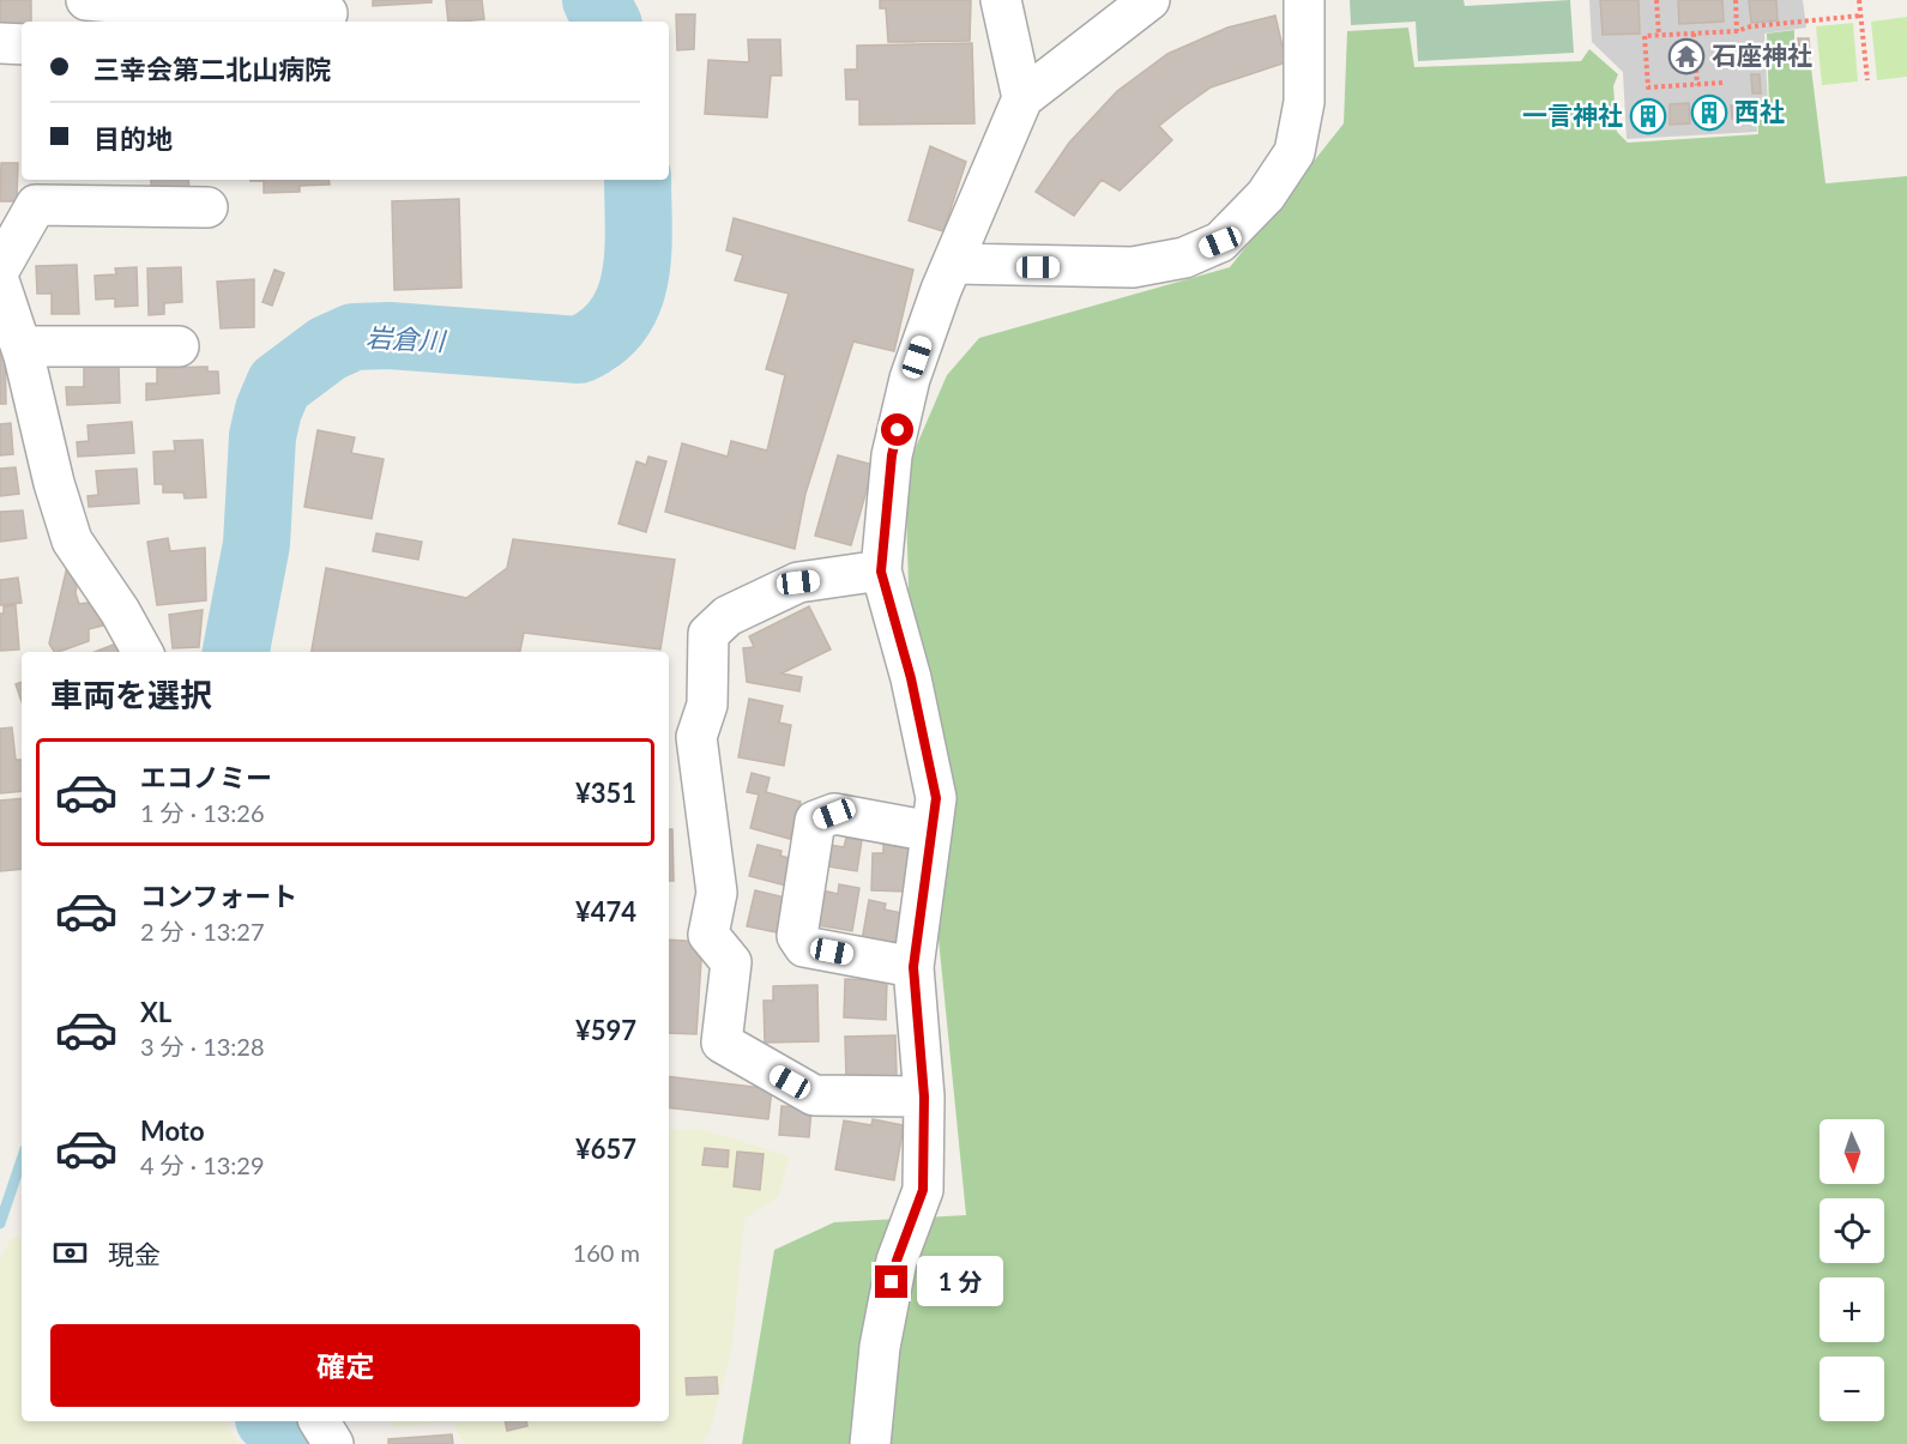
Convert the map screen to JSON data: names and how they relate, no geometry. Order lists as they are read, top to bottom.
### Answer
{
  "water": ["岩倉川"],
  "places": {
    "temple": ["石座神社"],
    "building": ["西社", "一言神社"]
  },
  "north": "bottom",
  "page": {
    "banner": ["三幸会第二北山病院", "目的地"],
    "heading": "車両を選択",
    "list": [
      {
        "name": "エコノミー",
        "note": "1 分 · 13:26",
        "value": "¥351"
      },
      {
        "name": "コンフォート",
        "note": "2 分 · 13:27",
        "value": "¥474"
      },
      {
        "name": "XL",
        "note": "3 分 · 13:28",
        "value": "¥597"
      },
      {
        "name": "Moto",
        "note": "4 分 · 13:29",
        "value": "¥657"
      }
    ],
    "map_buttons": ["+", "−"],
    "pay": ["現金", "160 m"],
    "bubble": "1 分",
    "buttons": "確定"
  }
}
